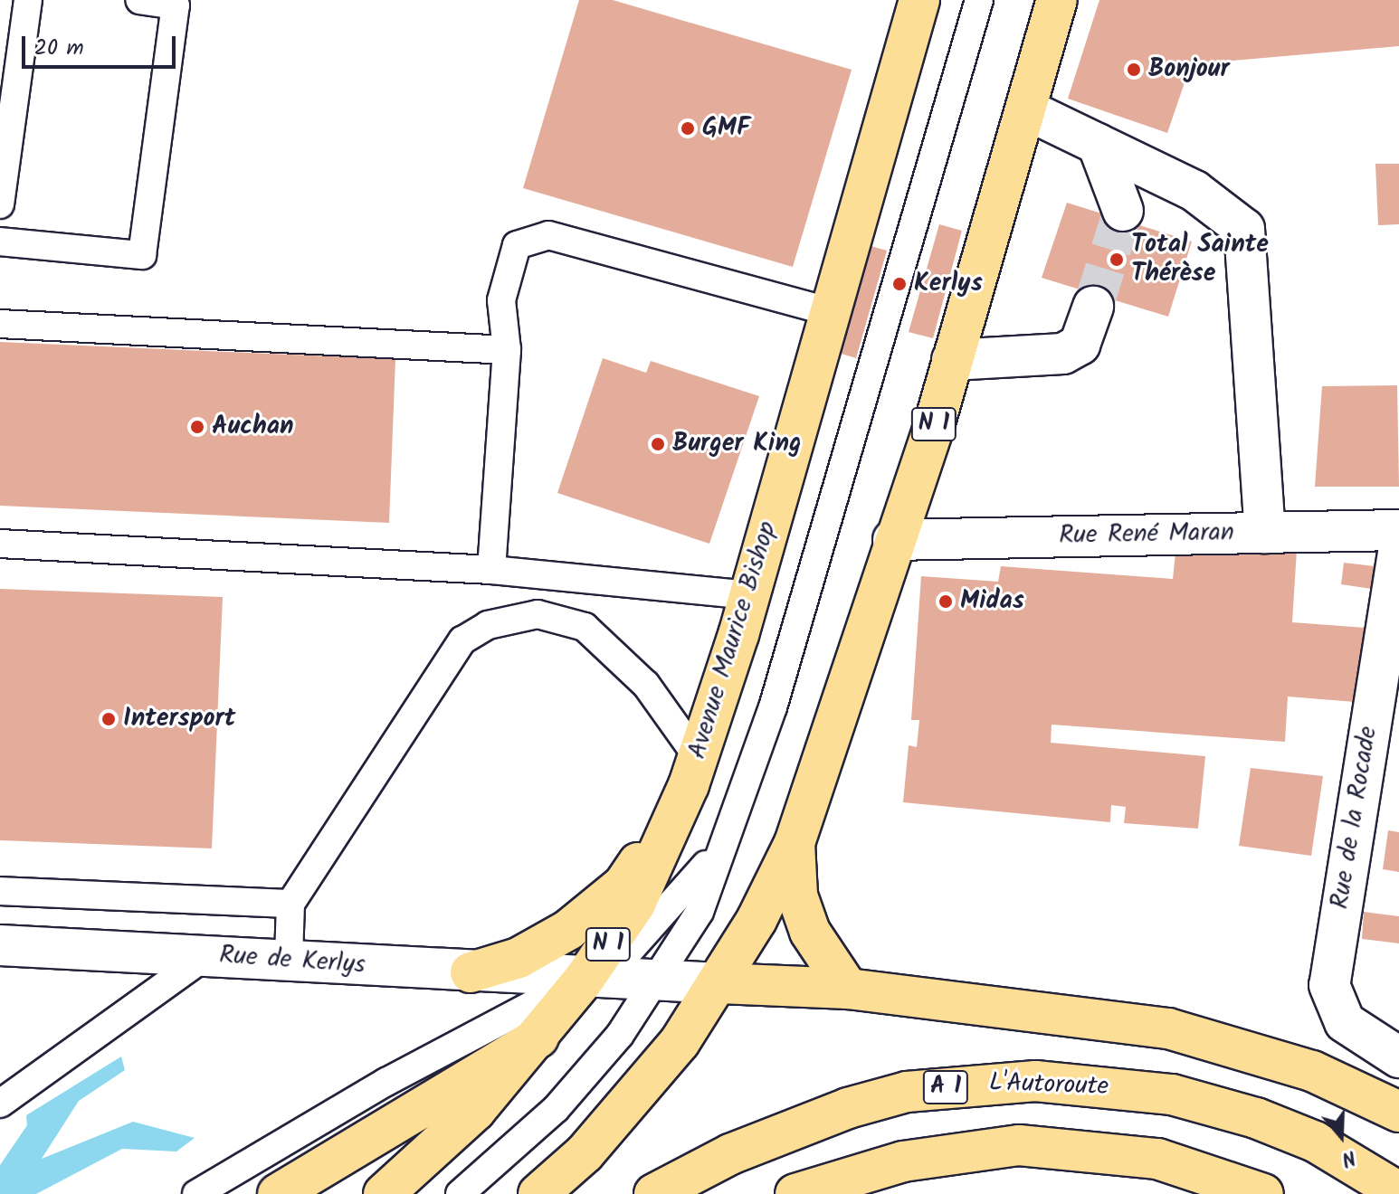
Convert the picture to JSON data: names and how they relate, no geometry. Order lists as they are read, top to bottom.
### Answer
{
  "streets": {
    "main road": [
      "N 1",
      "Avenue Maurice Bishop",
      "L'Autoroute",
      "A 1"
    ],
    "street": ["Rue René Maran", "Rue de la Rocade", "Rue de Kerlys"]
  },
  "crossings": [
    ["N 1", "Rue René Maran"],
    ["N 1", "Rue de Kerlys"],
    ["Avenue Maurice Bishop", "Rue de Kerlys"]
  ],
  "places": [
    "Bonjour",
    "GMF",
    "Total Sainte Thérèse",
    "Kerlys",
    "Auchan",
    "Burger King",
    "Midas",
    "Intersport"
  ],
  "scale_bar": "20 m",
  "north": "bottom"
}
